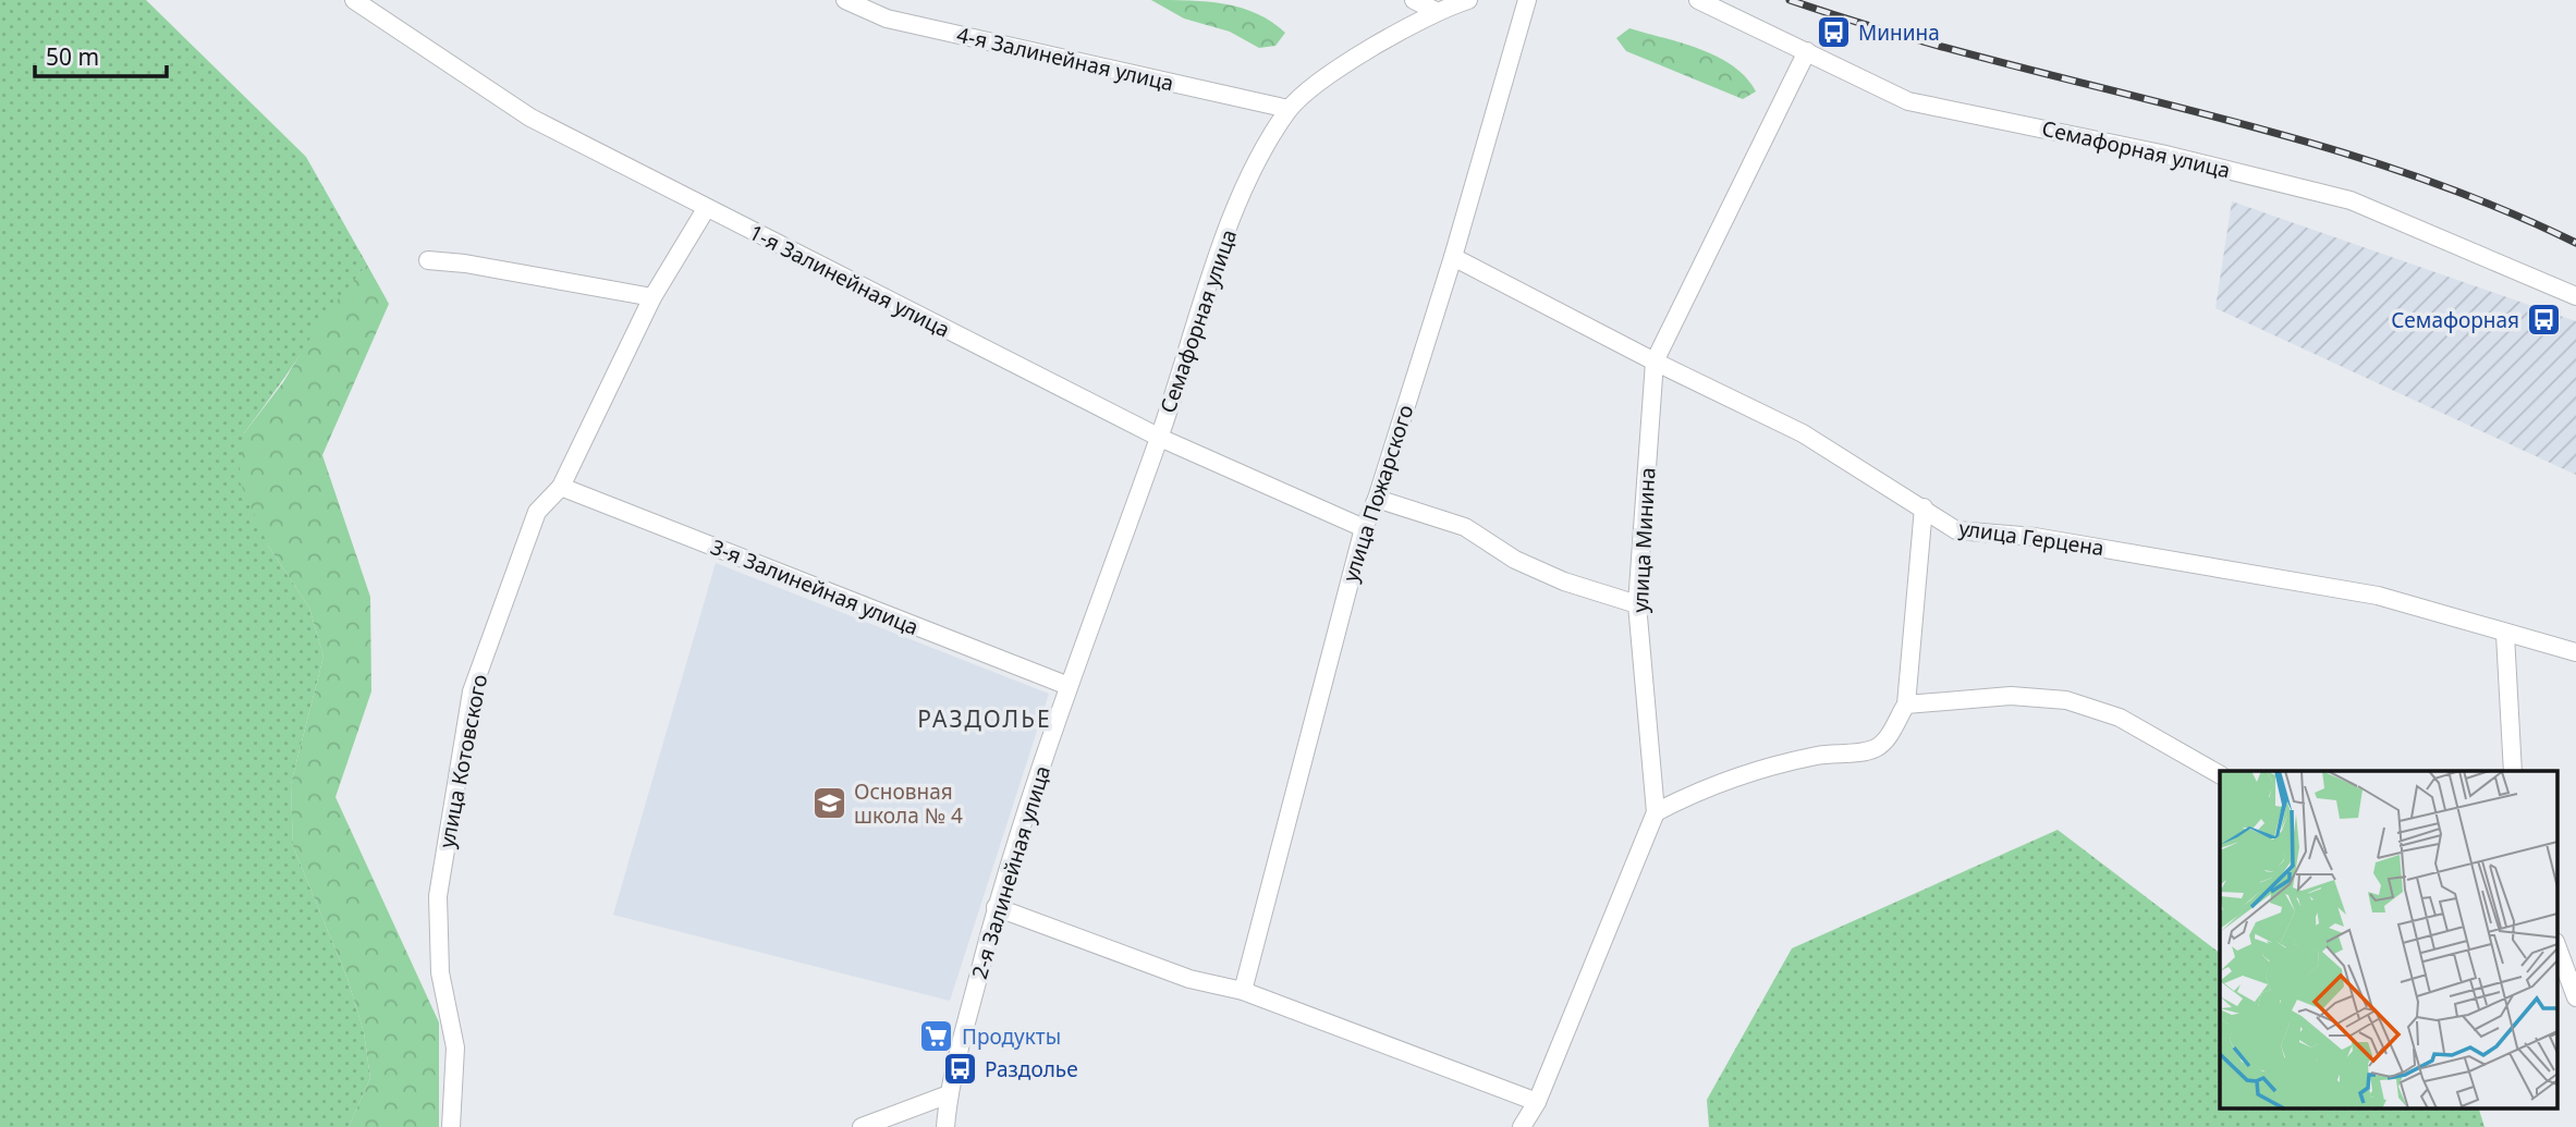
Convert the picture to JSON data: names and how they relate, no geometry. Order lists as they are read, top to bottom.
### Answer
{
  "streets": {
    "street": [
      "4-я Залинейная улица",
      "Семафорная улица",
      "1-я Залинейная улица",
      "улица Пожарского",
      "улица Герцена",
      "улица Минина",
      "3-я Залинейная улица",
      "улица Котовского",
      "2-я Залинейная улица"
    ]
  },
  "crossings": [
    ["4-я Залинейная улица", "Семафорная улица"],
    ["Семафорная улица", "1-я Залинейная улица"],
    ["Семафорная улица", "улица Минина"],
    ["Семафорная улица", "2-я Залинейная улица"],
    ["1-я Залинейная улица", "улица Пожарского"],
    ["1-я Залинейная улица", "улица Котовского"],
    ["1-я Залинейная улица", "2-я Залинейная улица"],
    ["улица Пожарского", "улица Герцена"],
    ["улица Герцена", "улица Минина"],
    ["3-я Залинейная улица", "улица Котовского"],
    ["3-я Залинейная улица", "2-я Залинейная улица"]
  ],
  "districts": ["РАЗДОЛЬЕ"],
  "places": {
    "bus stop": ["Минина", "Семафорная", "Раздолье"],
    "school or university": ["Основная школа № 4"],
    "supermarket": ["Продукты"]
  },
  "scale_bar": "50 m"
}
